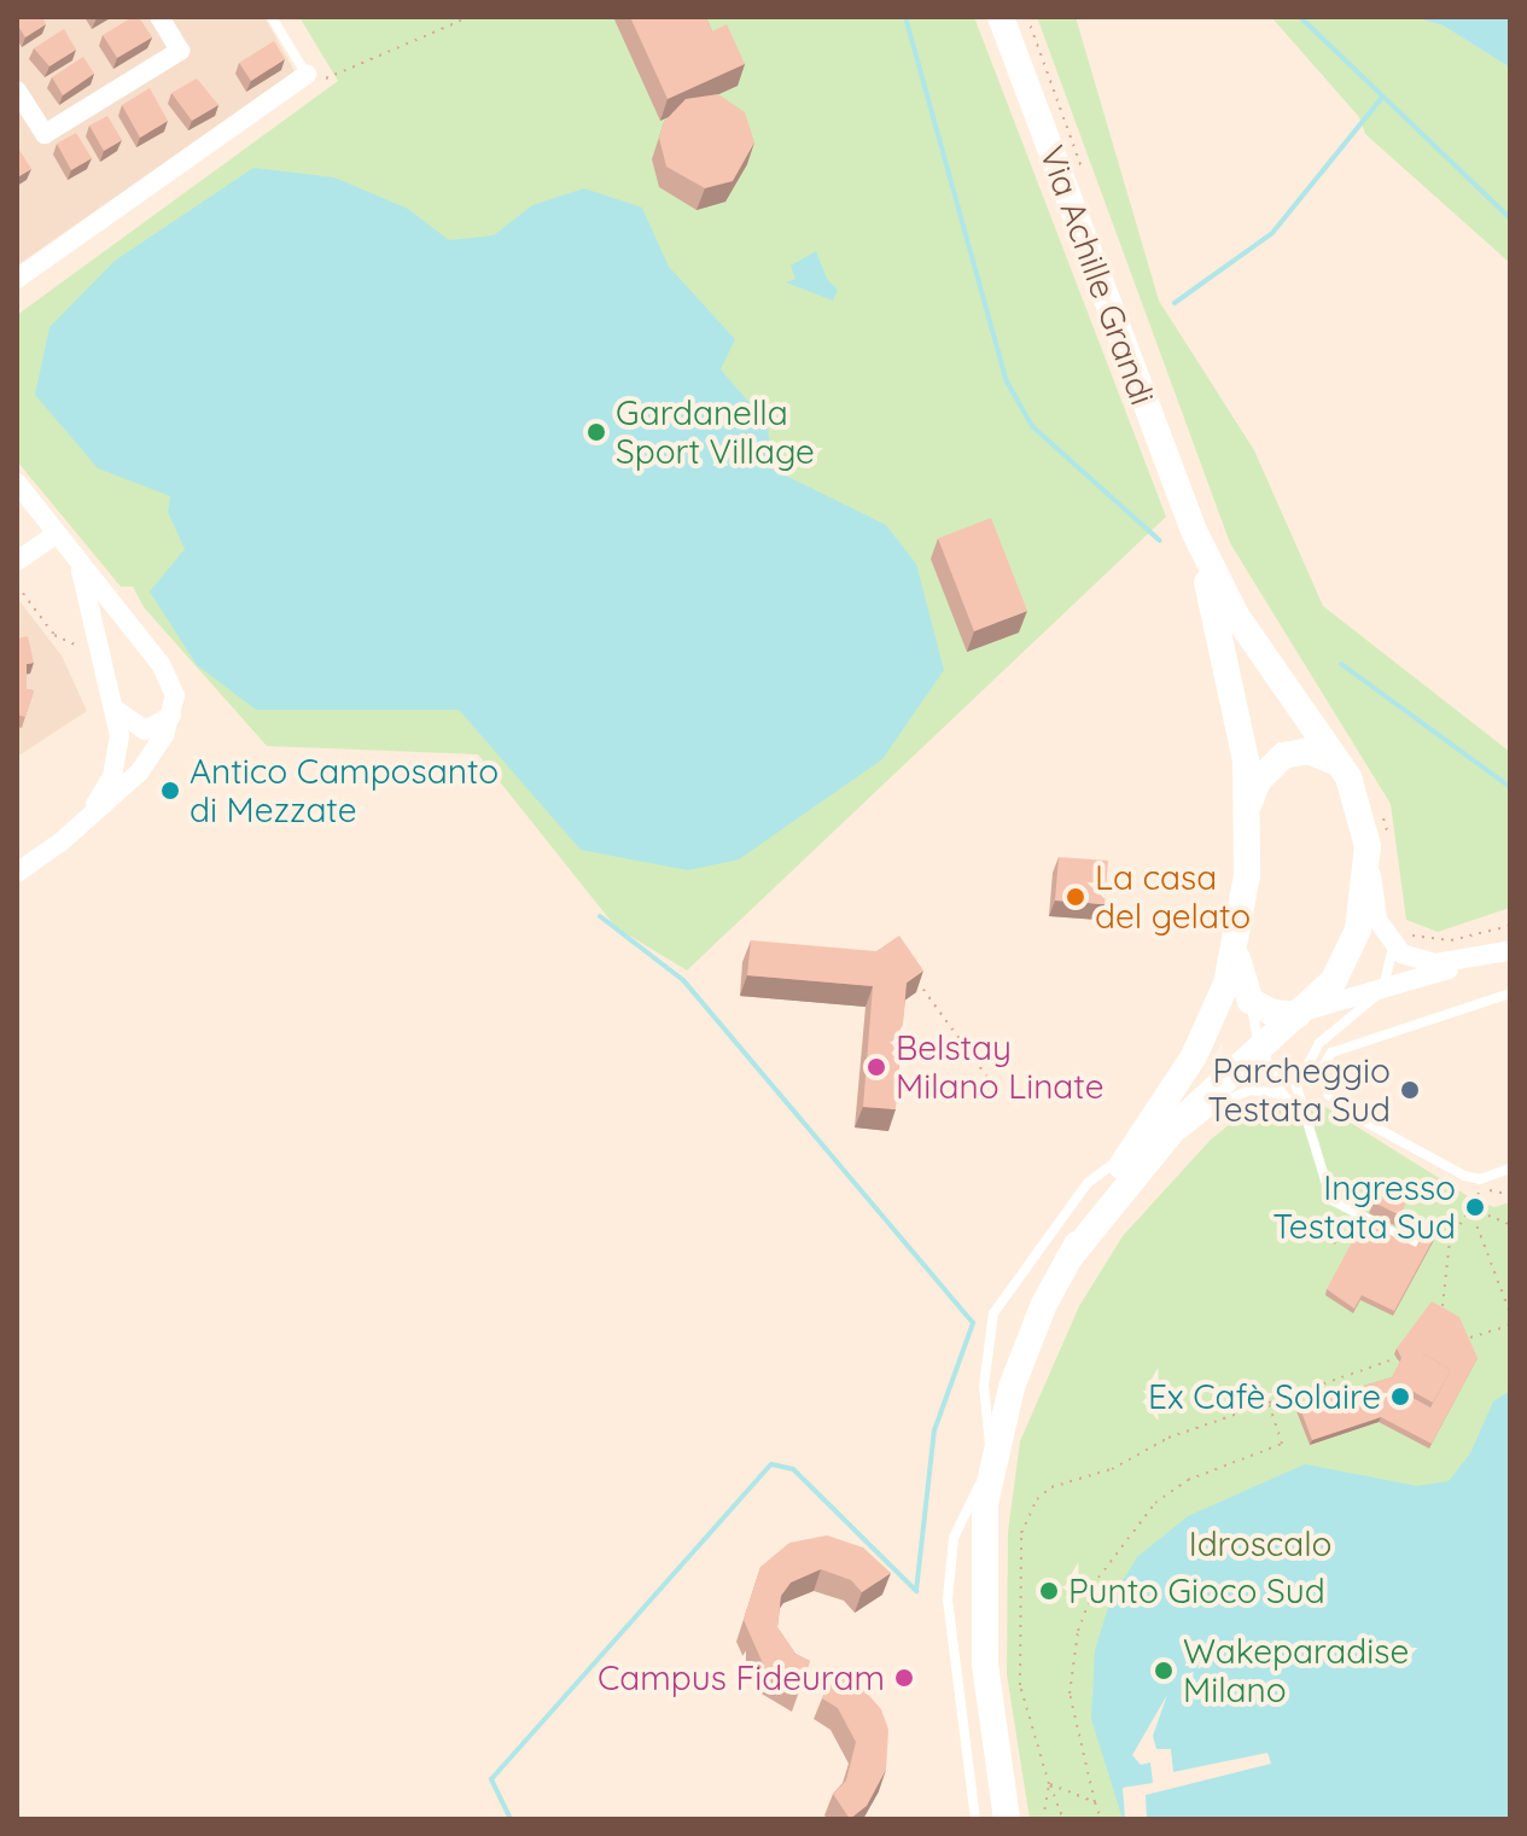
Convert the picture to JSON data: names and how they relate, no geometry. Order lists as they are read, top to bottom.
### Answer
{
  "streets": {
    "main road": ["Via Achille Grandi"]
  },
  "parks": ["Idroscalo"],
  "places": [
    "Gardanella Sport Village",
    "Antico Camposanto di Mezzate",
    "La casa del gelato",
    "Belstay Milano Linate",
    "Parcheggio Testata Sud",
    "Ingresso Testata Sud",
    "Ex Cafè Solaire",
    "Punto Gioco Sud",
    "Wakeparadise Milano",
    "Campus Fideuram"
  ]
}
